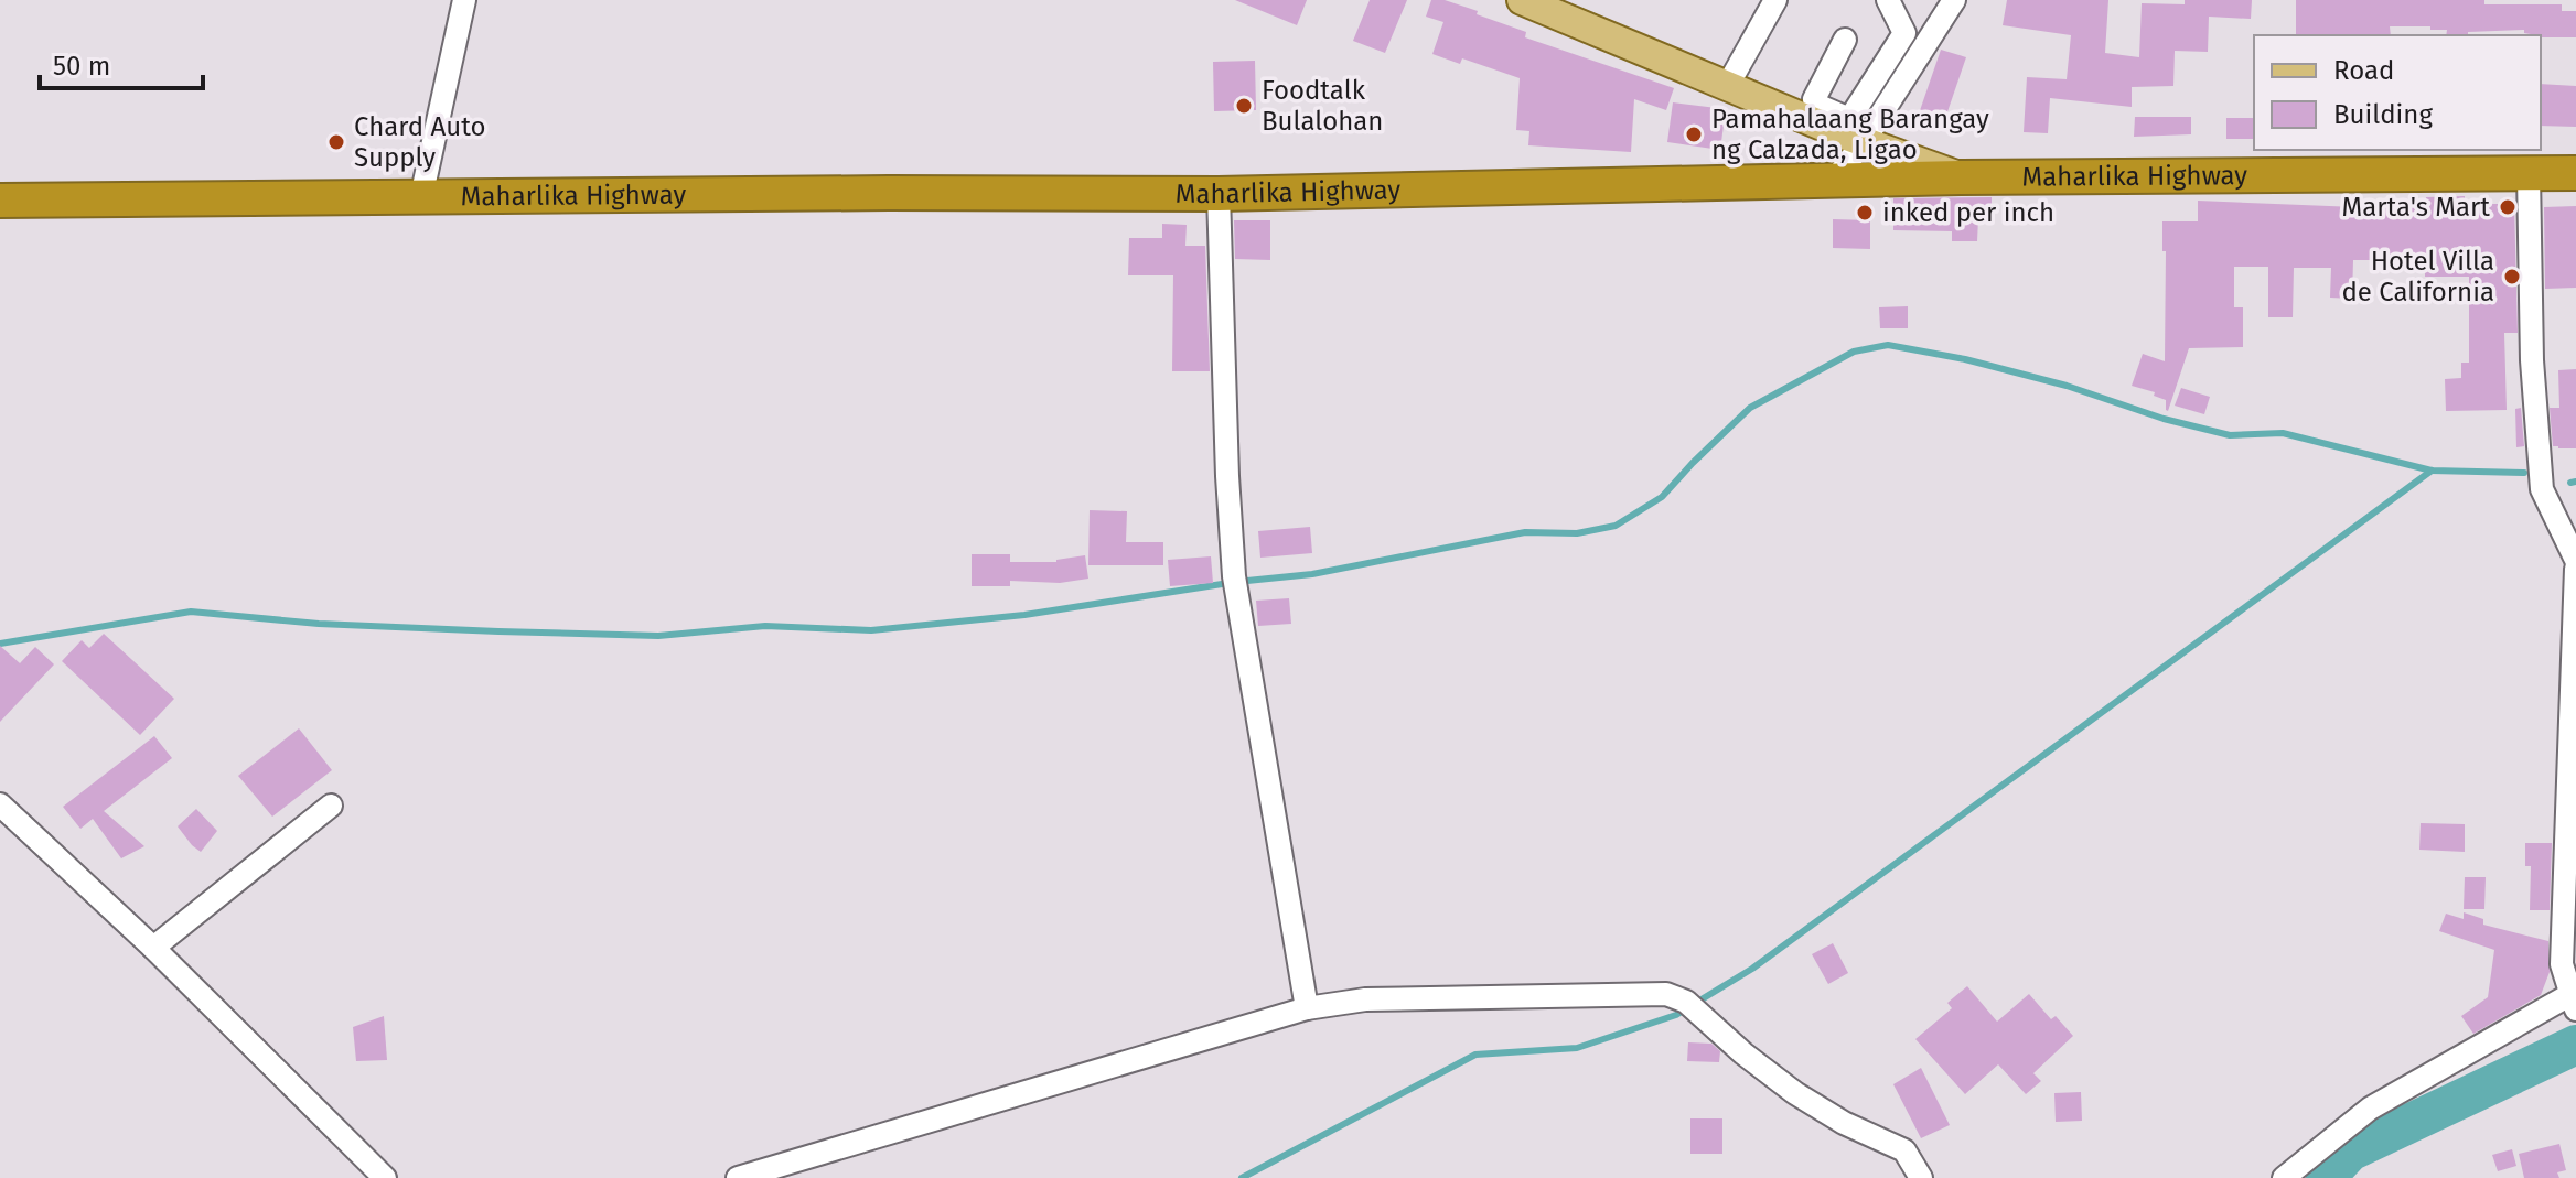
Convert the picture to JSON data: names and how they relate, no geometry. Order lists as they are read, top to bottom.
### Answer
{
  "streets": {
    "highway": ["Maharlika Highway"]
  },
  "places": [
    "Foodtalk Bulalohan",
    "Pamahalaang Barangay ng Calzada, Ligao",
    "Chard Auto Supply",
    "Marta's Mart",
    "inked per inch",
    "Hotel Villa de California"
  ],
  "legend": ["Road", "Building"],
  "scale_bar": "50 m"
}
